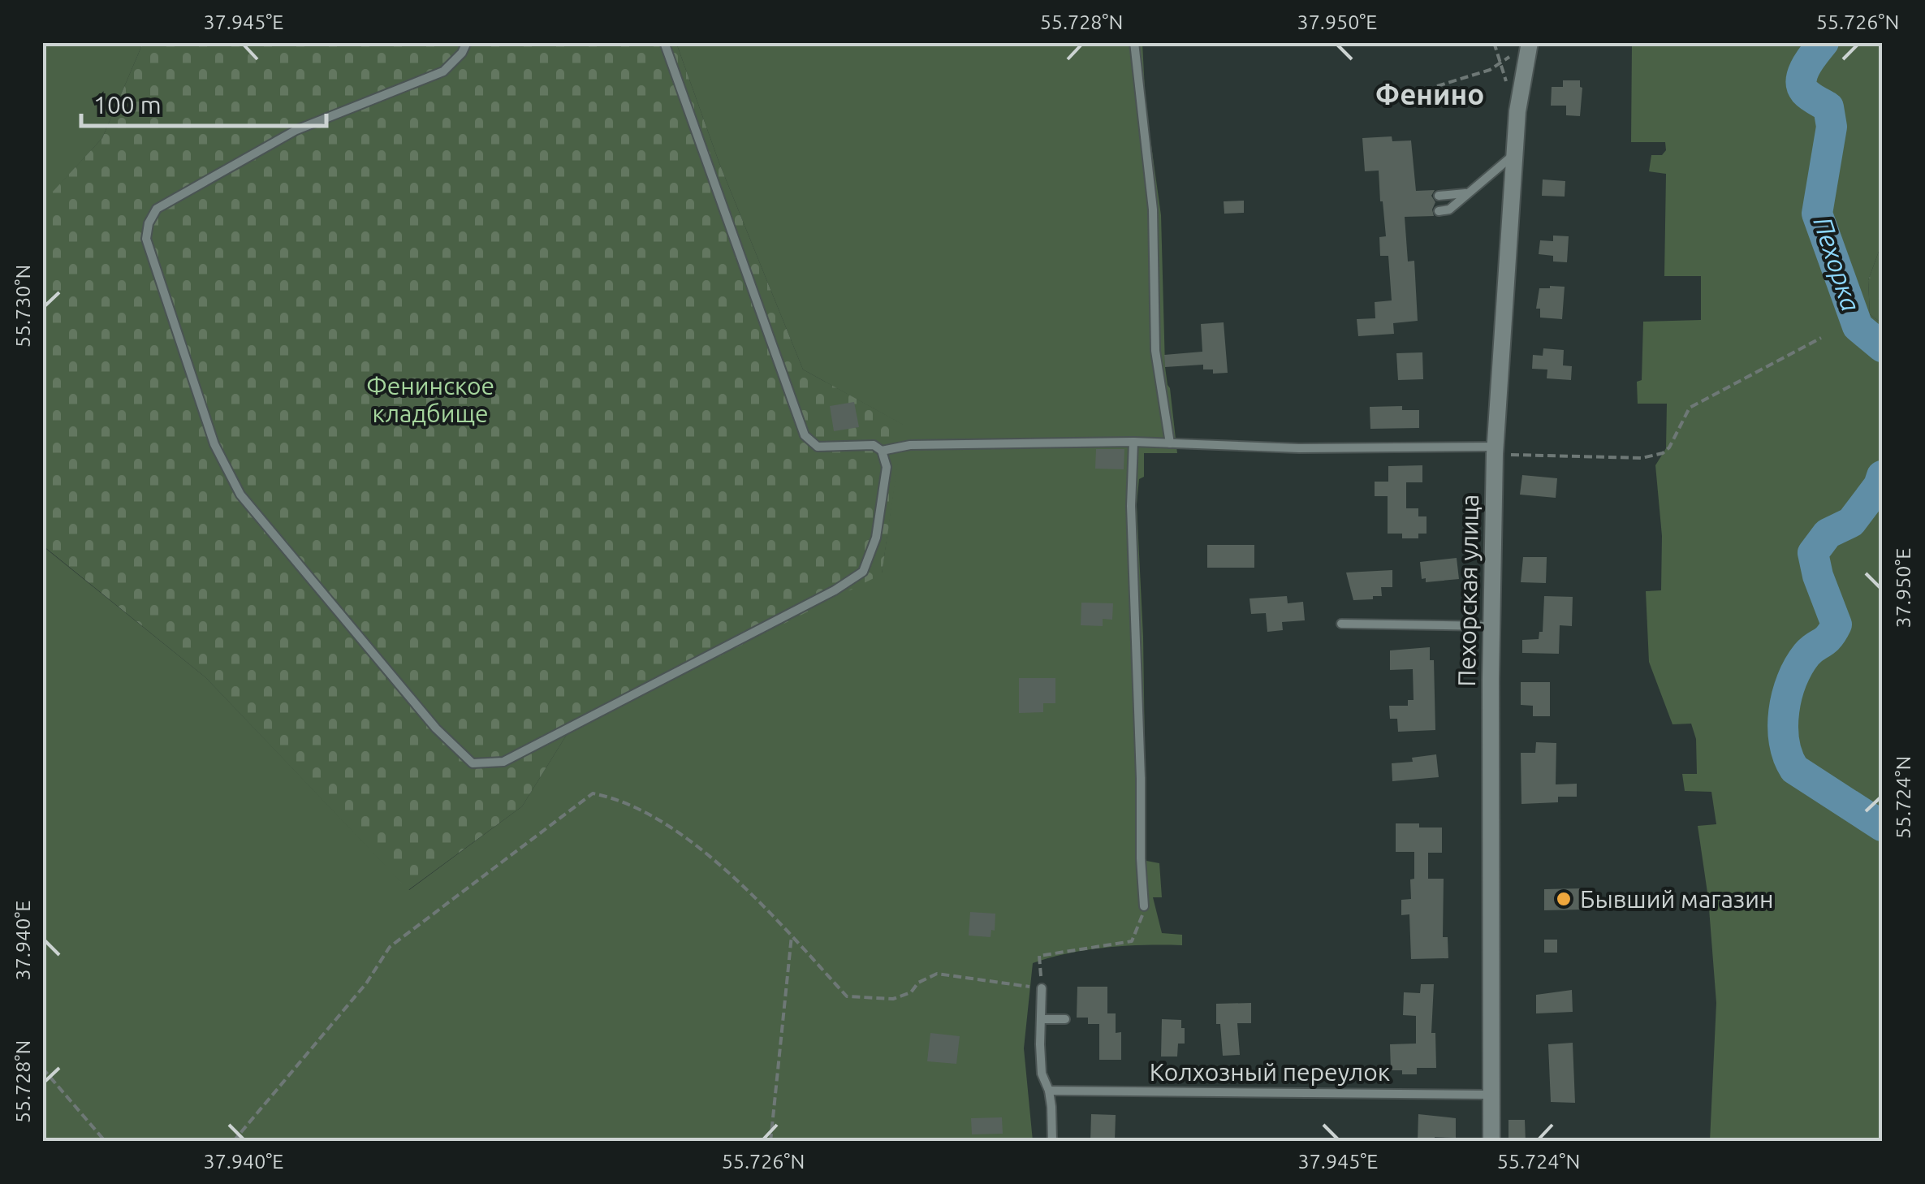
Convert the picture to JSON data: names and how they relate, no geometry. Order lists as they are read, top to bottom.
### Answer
{
  "streets": {
    "street": ["Пехорская улица"],
    "lane": ["Колхозный переулок"]
  },
  "crossings": [
    ["Пехорская улица", "Колхозный переулок"]
  ],
  "districts": ["Фенино"],
  "water": ["Пехорка"],
  "parks": ["Фенинское кладбище"],
  "places": ["Бывший магазин"],
  "scale_bar": "100 m",
  "coordinates": [
    "37.945°E",
    "55.728°N",
    "37.950°E",
    "55.726°N",
    "55.730°N",
    "55.724°N",
    "37.940°E"
  ]
}
